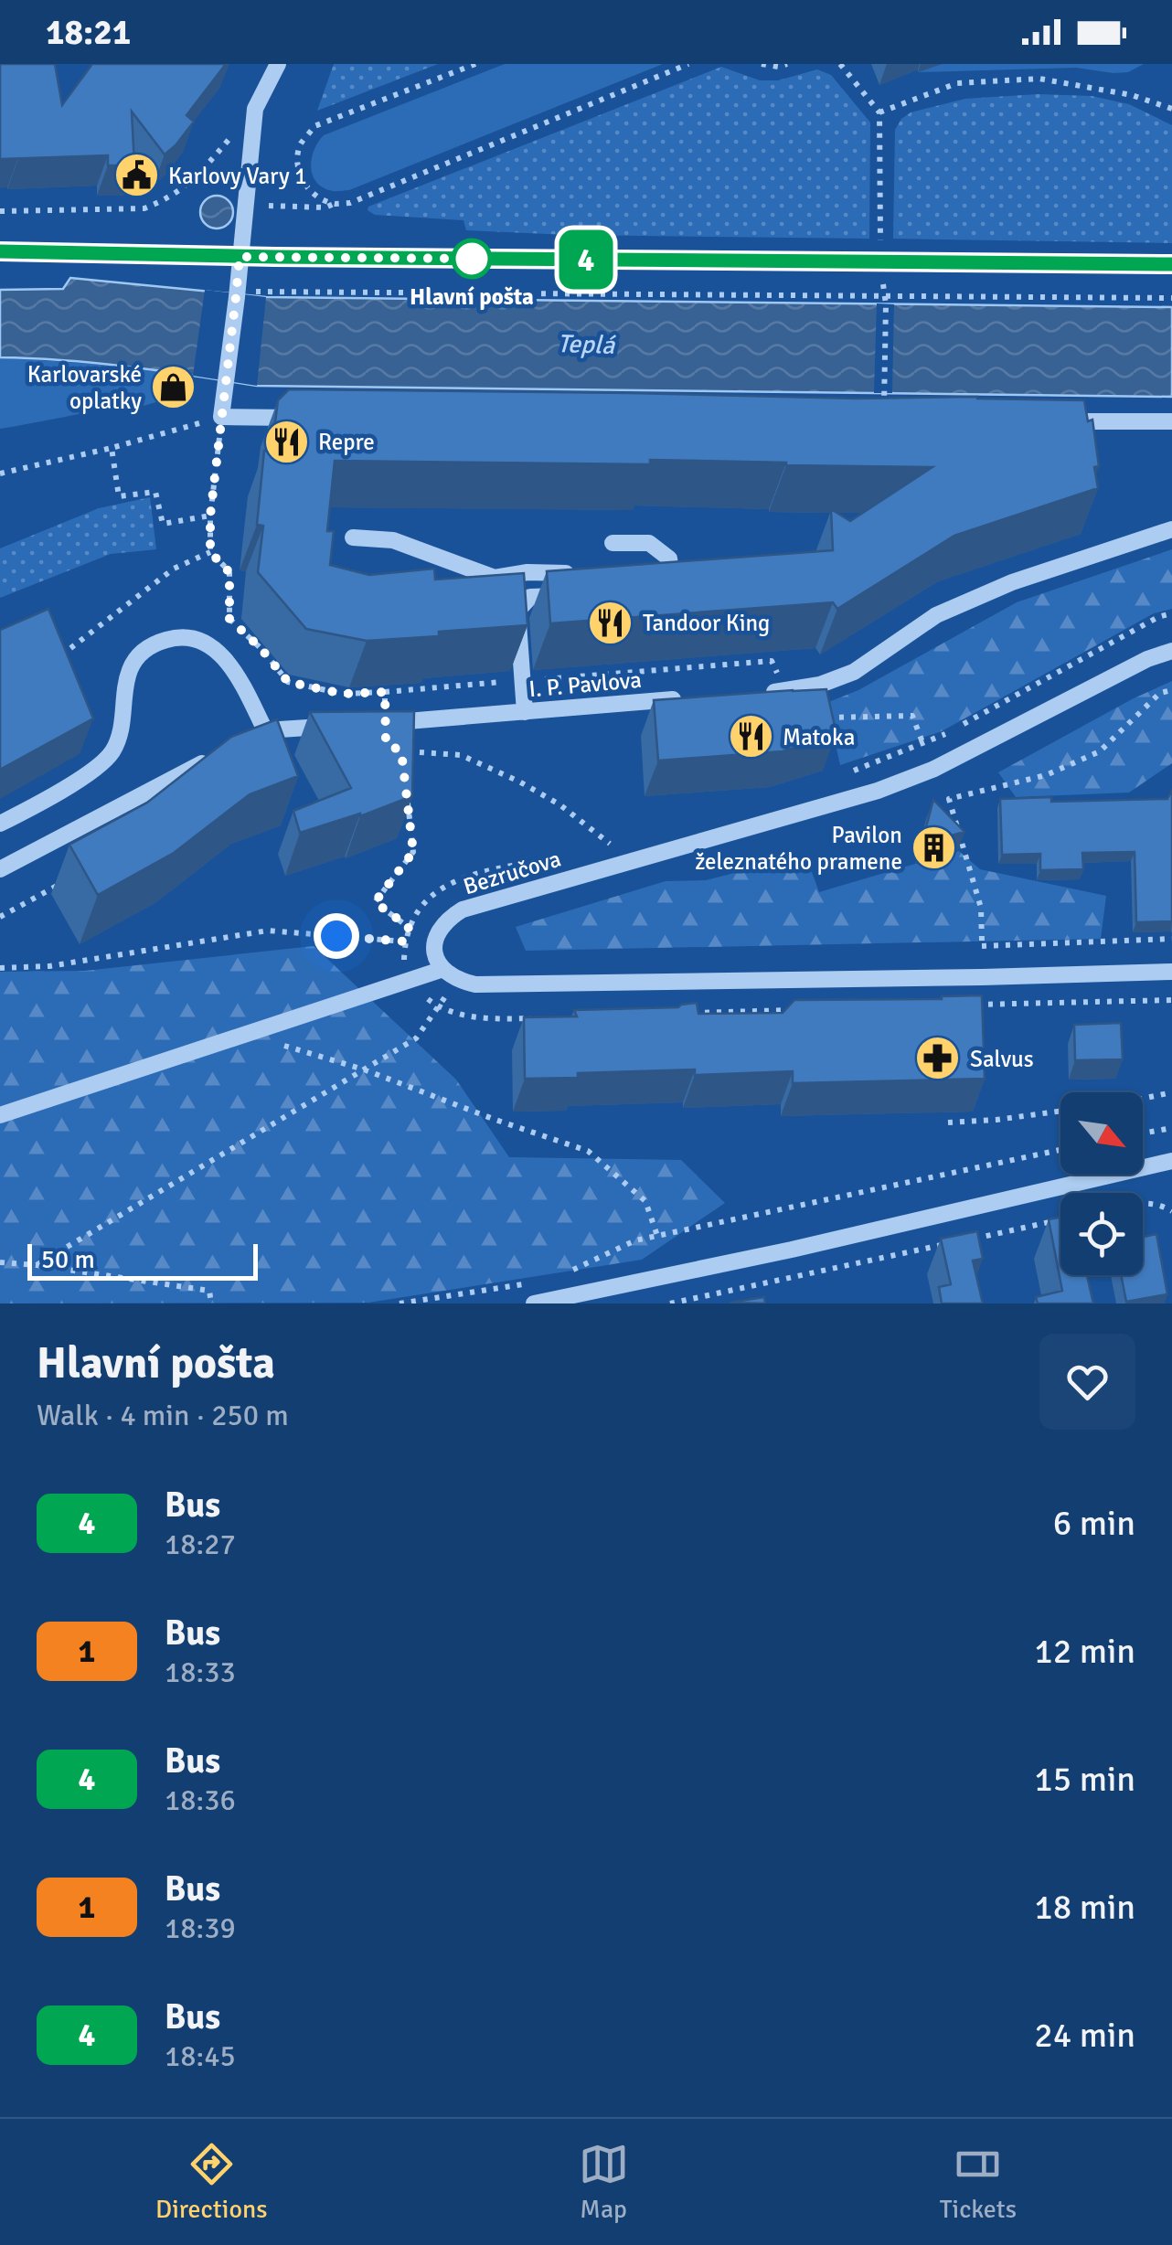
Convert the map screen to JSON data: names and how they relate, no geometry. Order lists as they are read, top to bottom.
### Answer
{
  "streets": {
    "street": ["I. P. Pavlova", "Bezručova"]
  },
  "water": ["Teplá"],
  "places": {
    "public building": ["Karlovy Vary 1"],
    "other": ["Hlavní pošta"],
    "shop": ["Karlovarské oplatky"],
    "restaurant": ["Repre", "Tandoor King", "Matoka"],
    "building": ["Pavilon železnatého pramene"],
    "pharmacy": ["Salvus"]
  },
  "lines": ["bus line 4"],
  "scale_bar": "50 m",
  "north": "bottom right",
  "page": {
    "status": "18:21",
    "on_map": "4",
    "scale": "50 m",
    "heading": ["Hlavní pošta", "Walk · 4 min · 250 m"],
    "list": [
      {
        "mark": "4",
        "name": "Bus",
        "note": "18:27",
        "value": "6 min"
      },
      {
        "mark": "1",
        "name": "Bus",
        "note": "18:33",
        "value": "12 min"
      },
      {
        "mark": "4",
        "name": "Bus",
        "note": "18:36",
        "value": "15 min"
      },
      {
        "mark": "1",
        "name": "Bus",
        "note": "18:39",
        "value": "18 min"
      },
      {
        "mark": "4",
        "name": "Bus",
        "note": "18:45",
        "value": "24 min"
      }
    ],
    "tabs": ["Directions", "Map", "Tickets"]
  }
}
